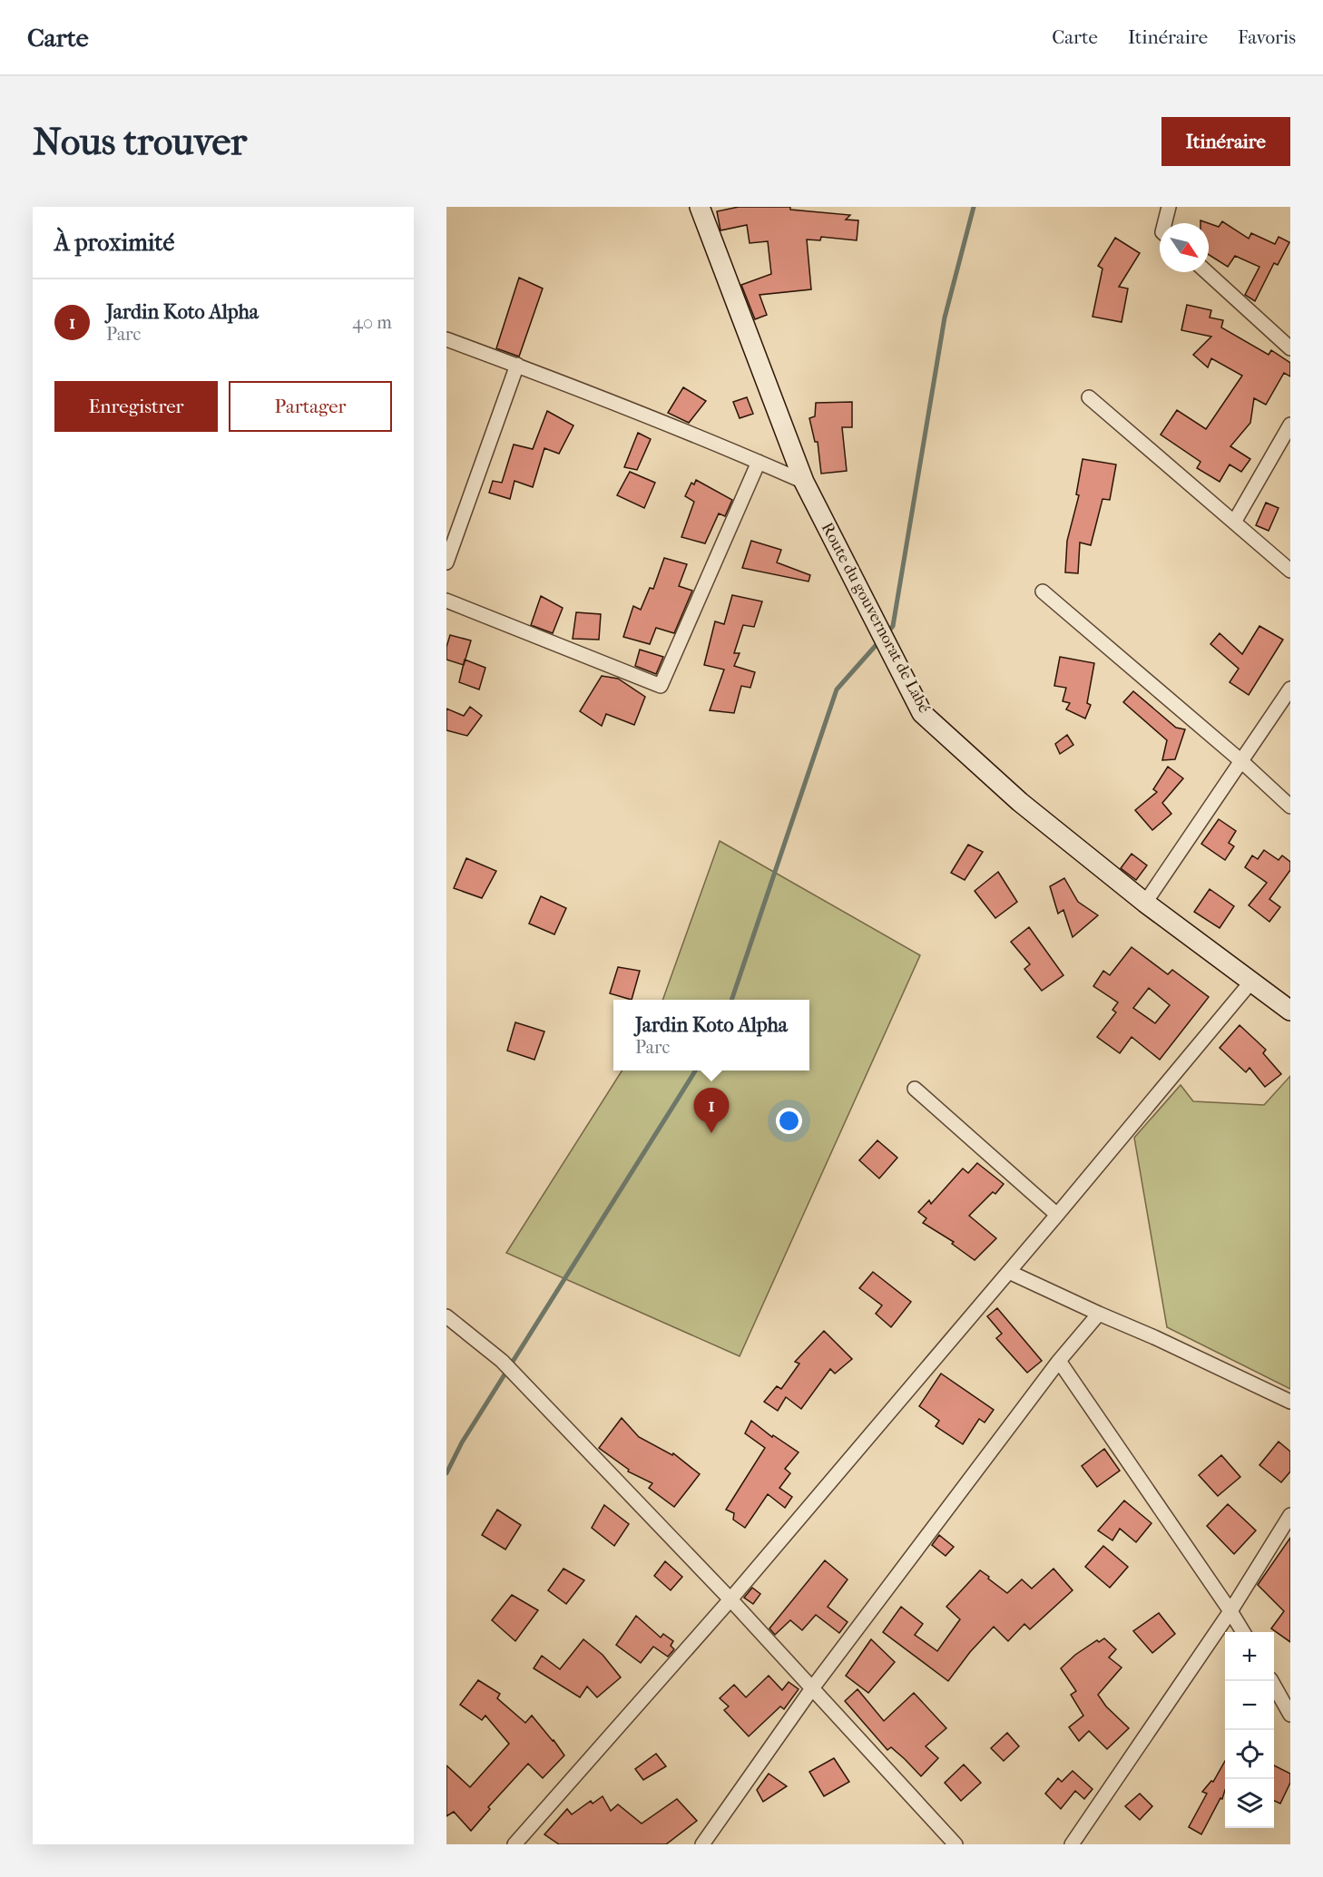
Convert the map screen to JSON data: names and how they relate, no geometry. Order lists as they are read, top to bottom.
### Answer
{
  "streets": {
    "street": ["Route du gouvernorat de Labé"]
  },
  "north": "bottom right",
  "page": {
    "header": "Carte",
    "nav": ["Carte", "Itinéraire", "Favoris"],
    "buttons": [
      "Itinéraire",
      ["Enregistrer", "Partager"]
    ],
    "title": "Nous trouver",
    "heading": "À proximité",
    "list": [
      {
        "mark": "1",
        "name": "Jardin Koto Alpha",
        "note": "Parc",
        "value": "40 m"
      }
    ],
    "popup": ["Jardin Koto Alpha", "Parc"],
    "pins": "1",
    "map_buttons": ["+", "−"]
  }
}
